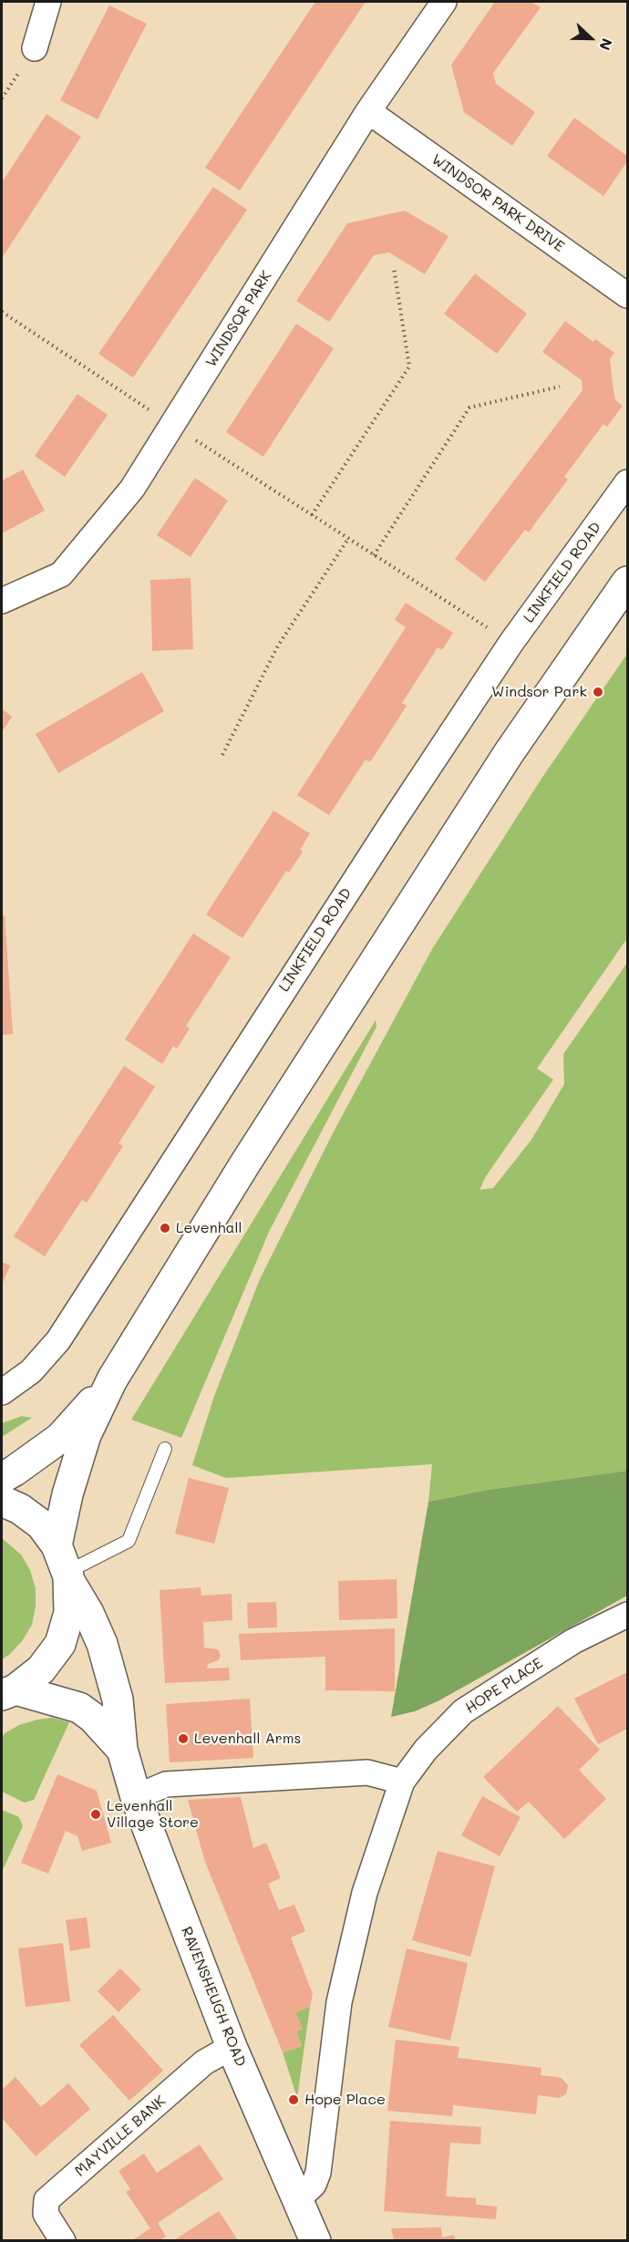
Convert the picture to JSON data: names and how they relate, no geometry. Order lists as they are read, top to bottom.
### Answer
{
  "streets": {
    "main road": ["RAVENSHEUGH ROAD"],
    "street": [
      "WINDSOR PARK DRIVE",
      "WINDSOR PARK",
      "LINKFIELD ROAD",
      "HOPE PLACE",
      "MAYVILLE BANK"
    ]
  },
  "crossings": [
    ["WINDSOR PARK DRIVE", "WINDSOR PARK"],
    ["HOPE PLACE", "RAVENSHEUGH ROAD"],
    ["RAVENSHEUGH ROAD", "MAYVILLE BANK"]
  ],
  "places": [
    "Windsor Park",
    "Levenhall",
    "Levenhall Arms",
    "Levenhall Village Store",
    "Hope Place"
  ],
  "north": "right"
}
